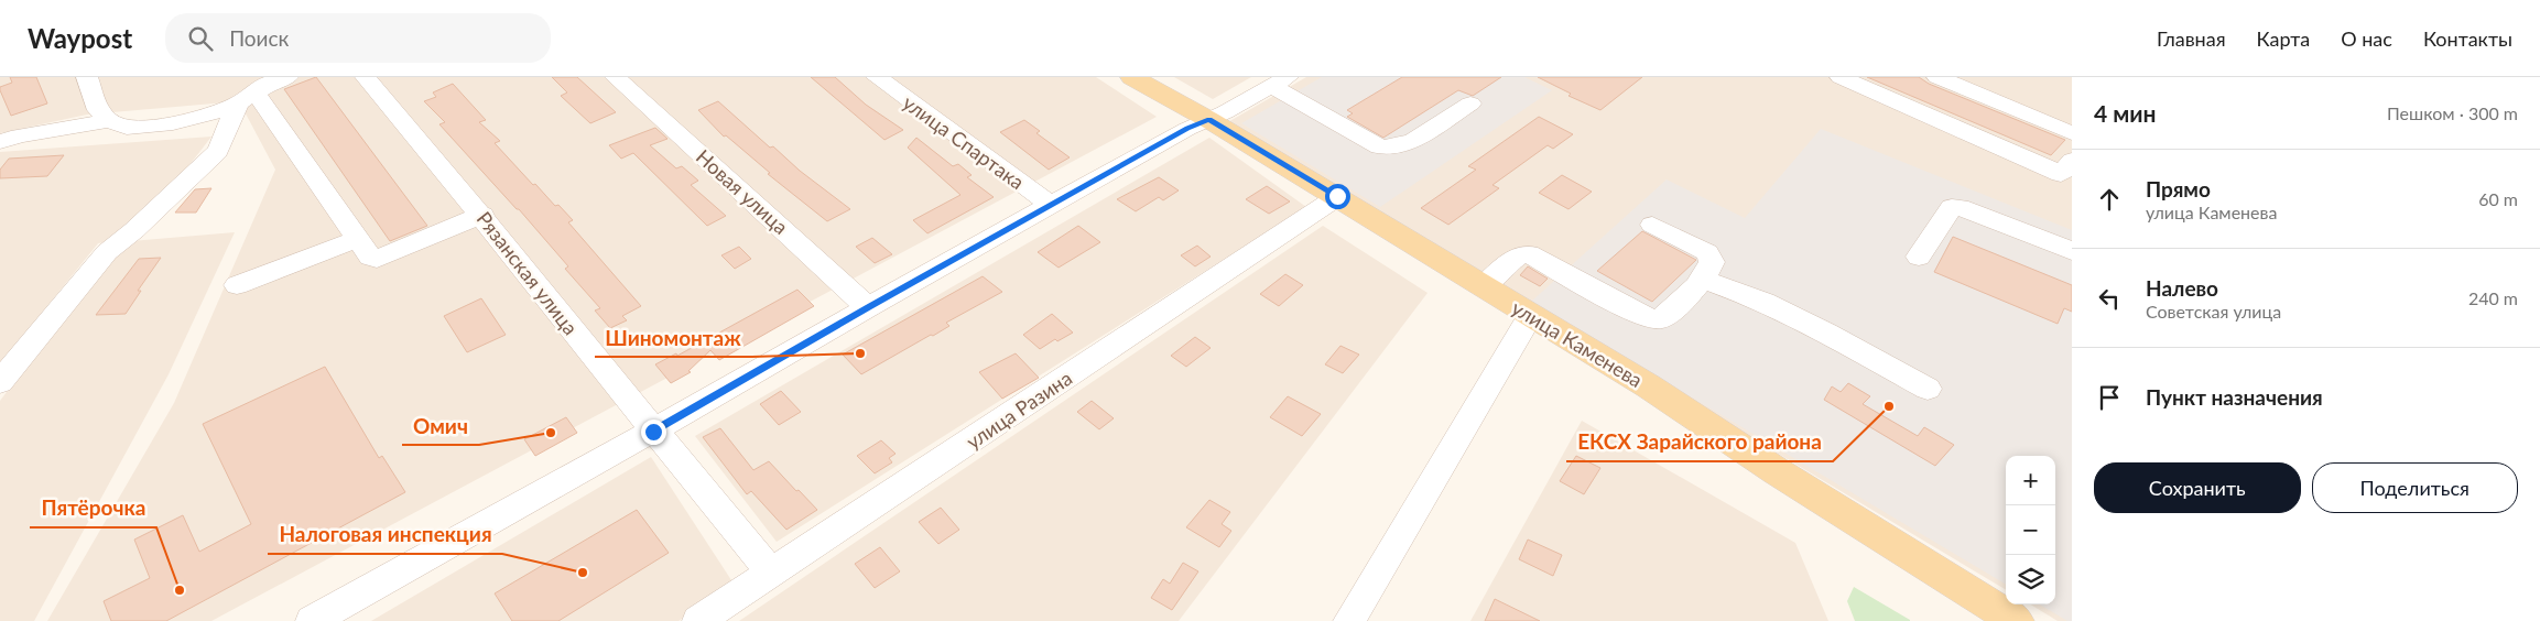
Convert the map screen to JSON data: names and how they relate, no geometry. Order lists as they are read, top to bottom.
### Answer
{
  "streets": {
    "main road": ["улица Каменева"],
    "street": [
      "улица Спартака",
      "Новая улица",
      "Рязанская улица",
      "улица Разина"
    ]
  },
  "crossings": [
    ["Рязанская улица", "улица Разина"],
    ["улица Каменева", "улица Разина"]
  ],
  "places": [
    "Шиномонтаж",
    "ЕКСХ Зарайского района",
    "Омич",
    "Налоговая инспекция",
    "Пятёрочка"
  ],
  "page": {
    "header": "Waypost",
    "search": "Поиск",
    "nav": [
      "Главная",
      "Карта",
      "О нас",
      "Контакты"
    ],
    "heading": ["4 мин", "Пешком · 300 m"],
    "list": [
      ["Прямо", "улица Каменева", "60 m"],
      ["Налево", "Советская улица", "240 m"],
      "Пункт назначения"
    ],
    "buttons": ["Сохранить", "Поделиться"],
    "map_buttons": ["+", "−"]
  }
}
